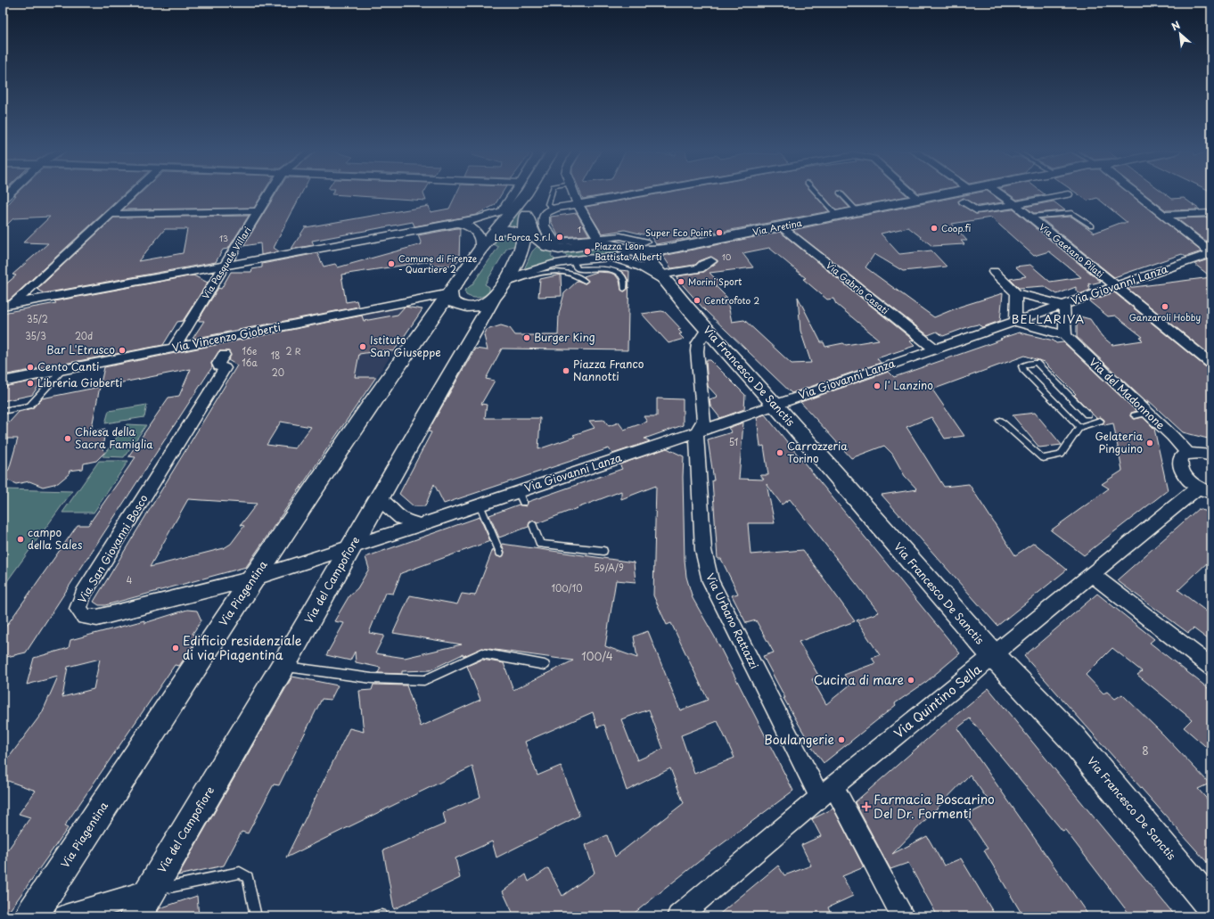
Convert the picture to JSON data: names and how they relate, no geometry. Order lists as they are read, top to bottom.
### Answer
{
  "streets": {
    "street": [
      "Via Aretina",
      "Via Gaetano Pilati",
      "Via Pasquale Villari",
      "Via Giovanni Lanza",
      "Via Gabrio Casati",
      "Via Vincenzo Gioberti",
      "Via Francesco De Sanctis",
      "Via del Madonnone",
      "Via San Giovanni Bosco",
      "Via del Campofiore",
      "Via Piagentina",
      "Via Urbano Rattazzi",
      "Via Quintino Sella"
    ]
  },
  "crossings": [
    ["Via Aretina", "Via Gabrio Casati"],
    ["Via Gaetano Pilati", "Via Giovanni Lanza"],
    ["Via Pasquale Villari", "Via Vincenzo Gioberti"],
    ["Via Giovanni Lanza", "Via Gabrio Casati"],
    ["Via Giovanni Lanza", "Via Francesco De Sanctis"],
    ["Via Giovanni Lanza", "Via del Madonnone"],
    ["Via Giovanni Lanza", "Via San Giovanni Bosco"],
    ["Via Giovanni Lanza", "Via del Campofiore"],
    ["Via Giovanni Lanza", "Via Piagentina"],
    ["Via Giovanni Lanza", "Via Urbano Rattazzi"],
    ["Via Vincenzo Gioberti", "Via Piagentina"],
    ["Via Francesco De Sanctis", "Via Quintino Sella"],
    ["Via del Madonnone", "Via Quintino Sella"],
    ["Via San Giovanni Bosco", "Via Piagentina"],
    ["Via Urbano Rattazzi", "Via Quintino Sella"]
  ],
  "districts": ["BELLARIVA"],
  "places": {
    "other": [
      "Coop.fi",
      "Super Eco Point",
      "La Forca S.r.l.",
      "Piazza Leon Battista Alberti",
      "Comune di Firenze - Quartiere 2",
      "Morini Sport",
      "Centrofoto 2",
      "Ganzaroli Hobby",
      "Burger King",
      "Istituto San Giuseppe",
      "Bar L'Etrusco",
      "Cento Canti",
      "Piazza Franco Nannotti",
      "Libreria Gioberti",
      "I' Lanzino",
      "Chiesa della Sacra Famiglia",
      "Gelateria Pinguino",
      "Carrozzeria Torino",
      "campo della Sales",
      "Edificio residenziale di via Piagentina",
      "Cucina di mare",
      "Boulangerie"
    ],
    "health": ["Farmacia Boscarino Del Dr. Formenti"]
  },
  "house_numbers": [
    "1",
    "13",
    "10",
    "35/2",
    "35/3",
    "20d",
    "16e",
    "2 R",
    "18",
    "16a",
    "20",
    "51",
    "59/A/9",
    "4",
    "100/10",
    "100/4",
    "8"
  ],
  "north": "top left"
}
